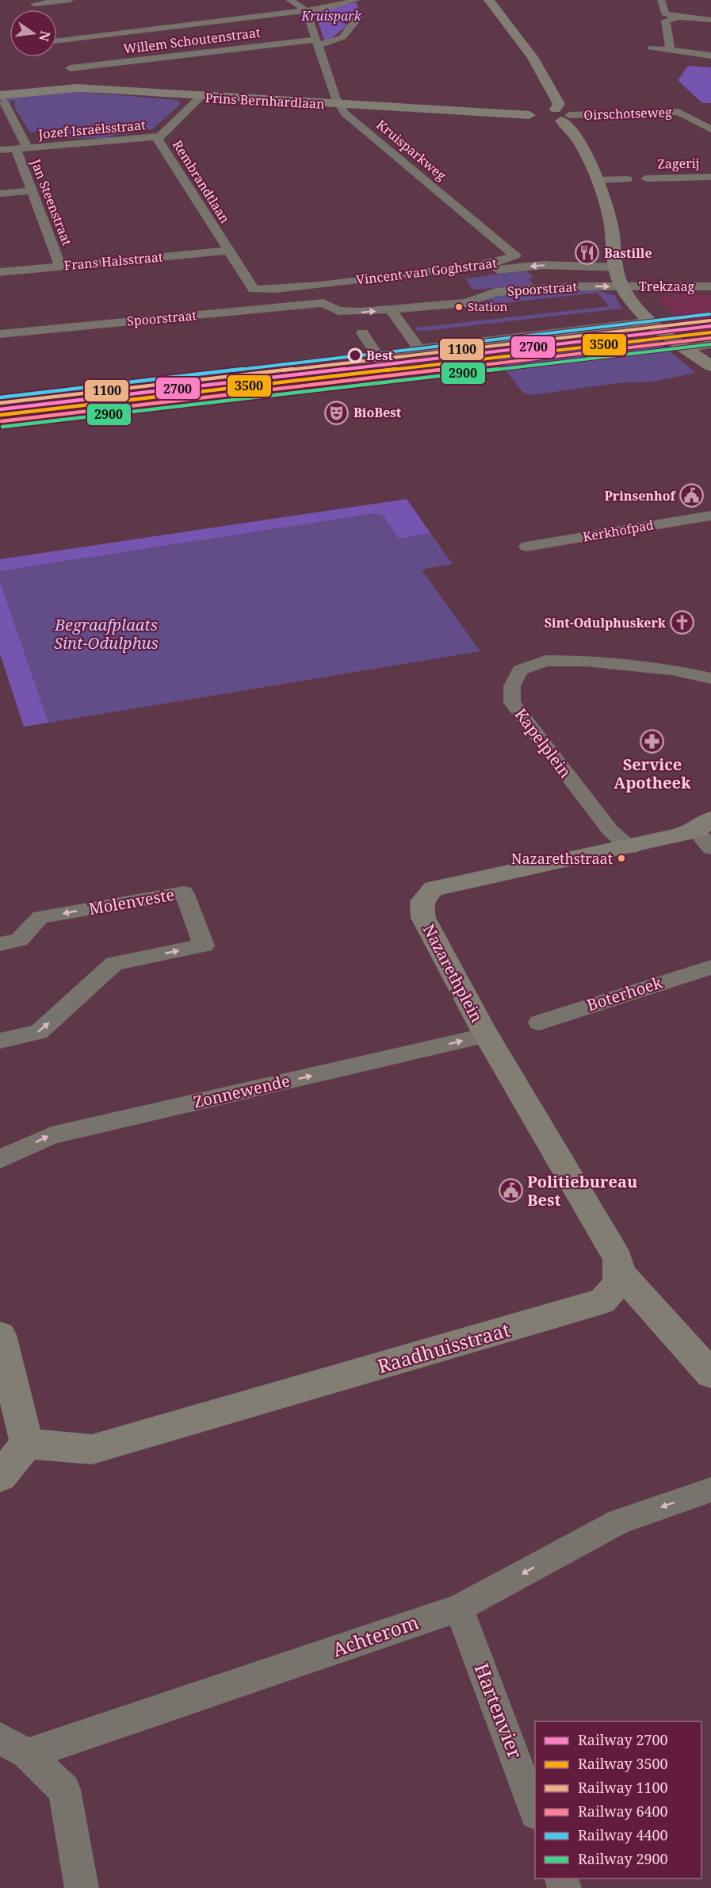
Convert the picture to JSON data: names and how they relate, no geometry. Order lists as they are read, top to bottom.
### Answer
{
  "streets": {
    "street": [
      "Willem Schoutenstraat",
      "Prins Bernhardlaan",
      "Oirschotseweg",
      "Jozef Israëlsstraat",
      "Kruisparkweg",
      "Zagerij",
      "Rembrandtlaan",
      "Jan Steenstraat",
      "Frans Halsstraat",
      "Vincent van Goghstraat",
      "Trekzaag",
      "Spoorstraat",
      "Kerkhofpad",
      "Kapelplein",
      "Molenveste",
      "Nazarethplein",
      "Boterhoek",
      "Zonnewende",
      "Raadhuisstraat",
      "Achterom",
      "Hartenvier"
    ]
  },
  "crossings": [
    ["Willem Schoutenstraat", "Prins Bernhardlaan"],
    ["Willem Schoutenstraat", "Kruisparkweg"],
    ["Prins Bernhardlaan", "Oirschotseweg"],
    ["Prins Bernhardlaan", "Kruisparkweg"],
    ["Prins Bernhardlaan", "Rembrandtlaan"],
    ["Prins Bernhardlaan", "Jan Steenstraat"],
    ["Oirschotseweg", "Trekzaag"],
    ["Oirschotseweg", "Spoorstraat"],
    ["Jozef Israëlsstraat", "Rembrandtlaan"],
    ["Jozef Israëlsstraat", "Jan Steenstraat"],
    ["Kruisparkweg", "Vincent van Goghstraat"],
    ["Rembrandtlaan", "Frans Halsstraat"],
    ["Rembrandtlaan", "Vincent van Goghstraat"],
    ["Jan Steenstraat", "Frans Halsstraat"],
    ["Trekzaag", "Spoorstraat"],
    ["Kapelplein", "Nazarethplein"],
    ["Nazarethplein", "Zonnewende"],
    ["Achterom", "Hartenvier"]
  ],
  "one_way": ["Zonnewende", "Achterom"],
  "parks": ["Kruispark", "Begraafplaats Sint-Odulphus"],
  "places": {
    "restaurant": ["Bastille"],
    "other": ["Station", "Best", "Nazarethstraat"],
    "theatre": ["BioBest"],
    "public building": ["Prinsenhof", "Politiebureau Best"],
    "church": ["Sint-Odulphuskerk"],
    "pharmacy": ["Service Apotheek"]
  },
  "lines": [
    "rail line 4400",
    "rail line 1100",
    "rail line 2700",
    "rail line 3500",
    "rail line 6400",
    "rail line 2900"
  ],
  "legend": [
    "Railway 2700",
    "Railway 3500",
    "Railway 1100",
    "Railway 6400",
    "Railway 4400",
    "Railway 2900"
  ],
  "north": "right"
}
